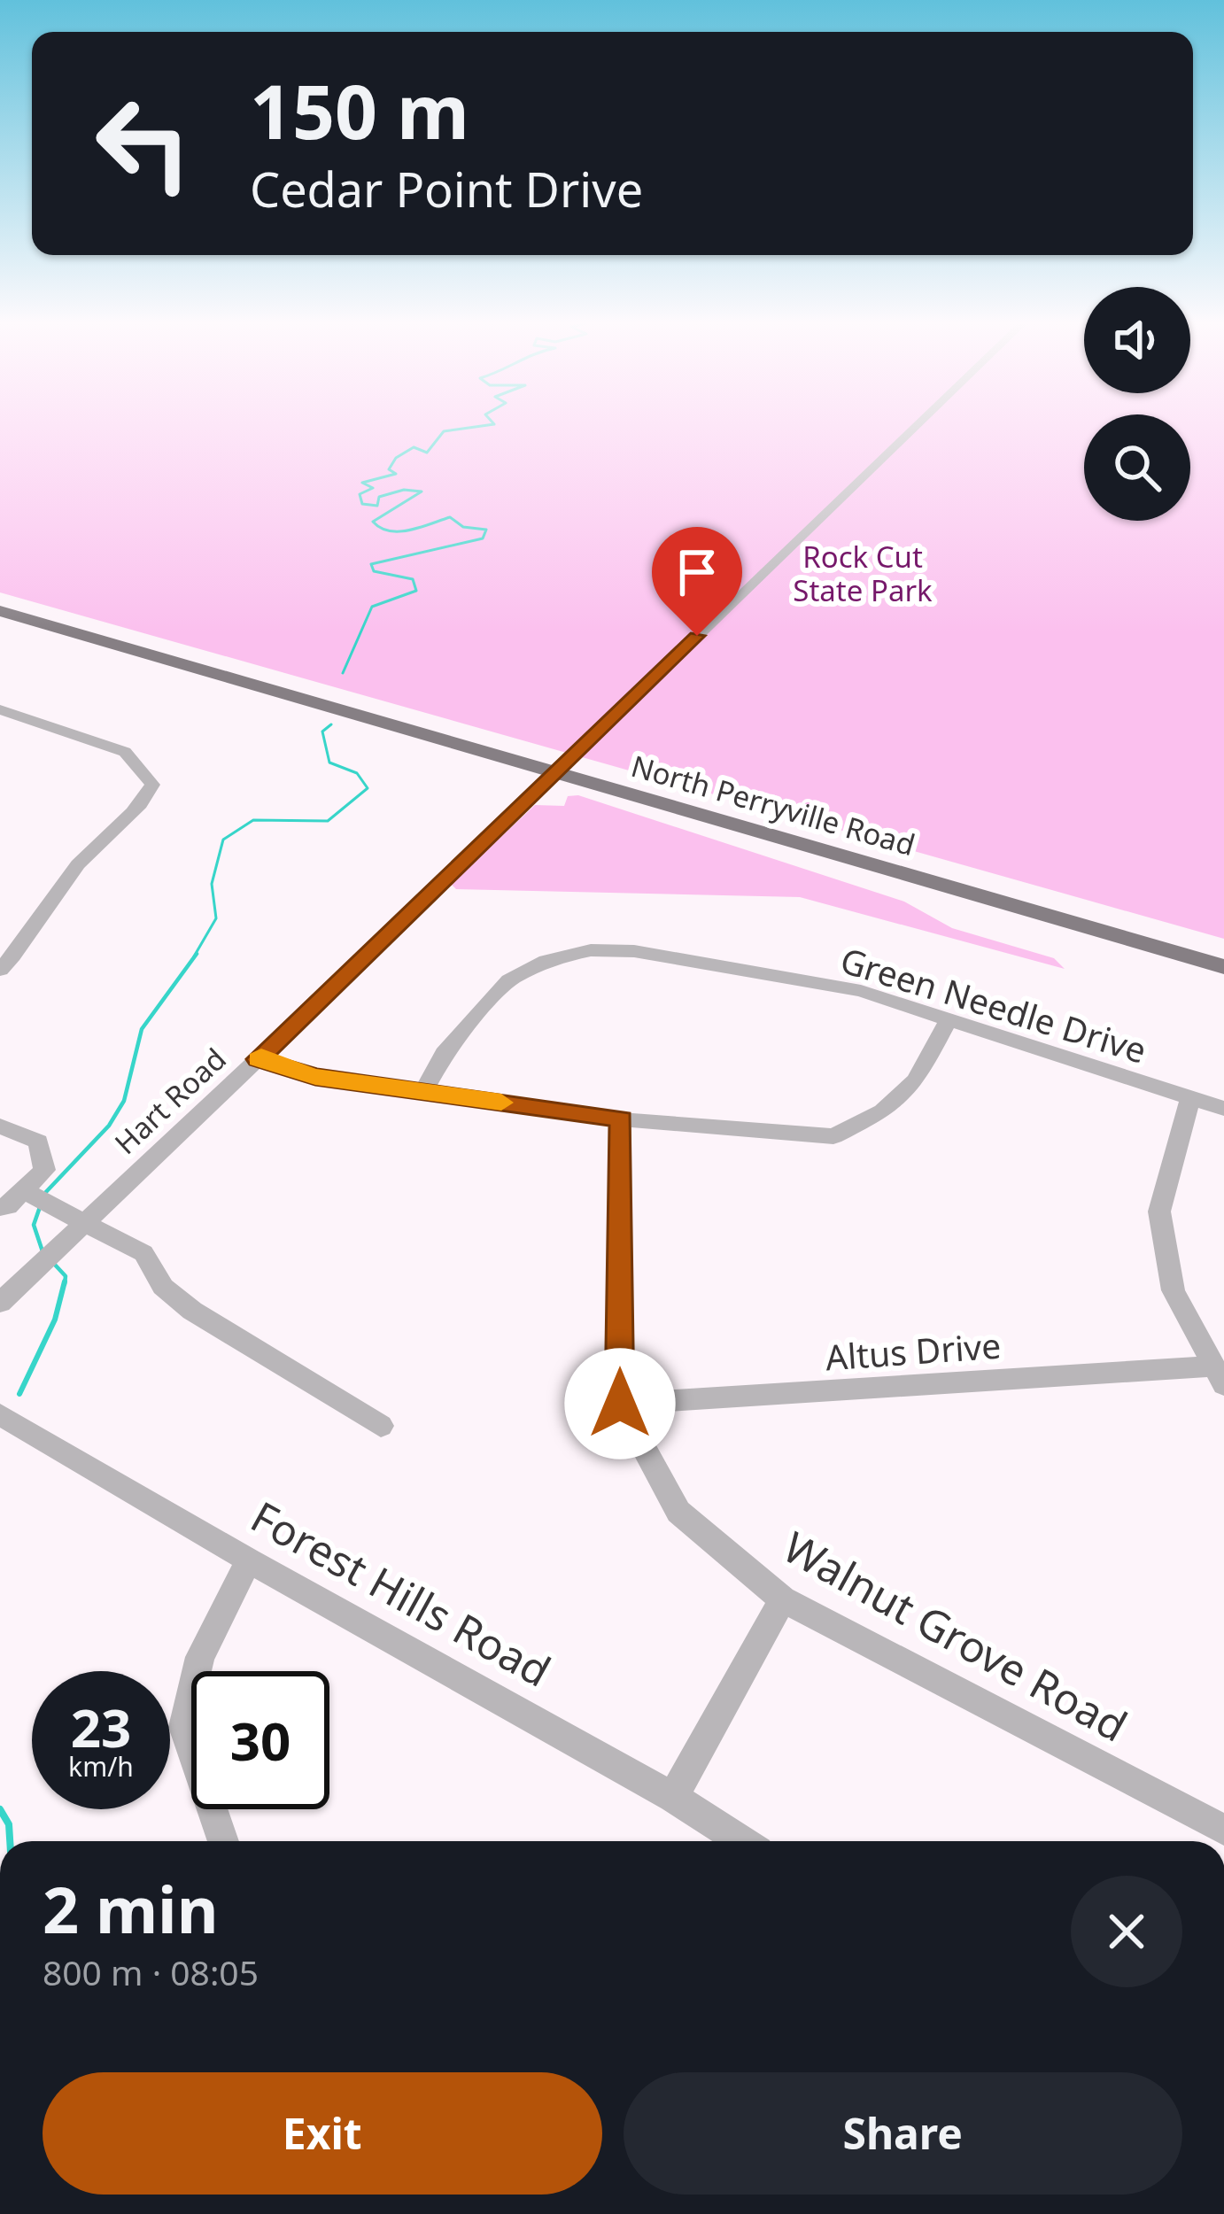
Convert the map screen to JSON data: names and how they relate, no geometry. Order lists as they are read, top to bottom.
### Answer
{
  "streets": {
    "main road": ["North Perryville Road"],
    "street": [
      "Green Needle Drive",
      "Hart Road",
      "Altus Drive",
      "Forest Hills Road",
      "Walnut Grove Road"
    ]
  },
  "crossings": [
    ["North Perryville Road", "Hart Road"],
    ["Altus Drive", "Walnut Grove Road"]
  ],
  "parks": ["Rock Cut State Park"],
  "page": {
    "turn": ["150 m", "Cedar Point Drive"],
    "speed": "23 km/h",
    "limit": "30",
    "heading": ["2 min", "800 m · 08:05"],
    "buttons": ["Exit", "Share"]
  }
}
